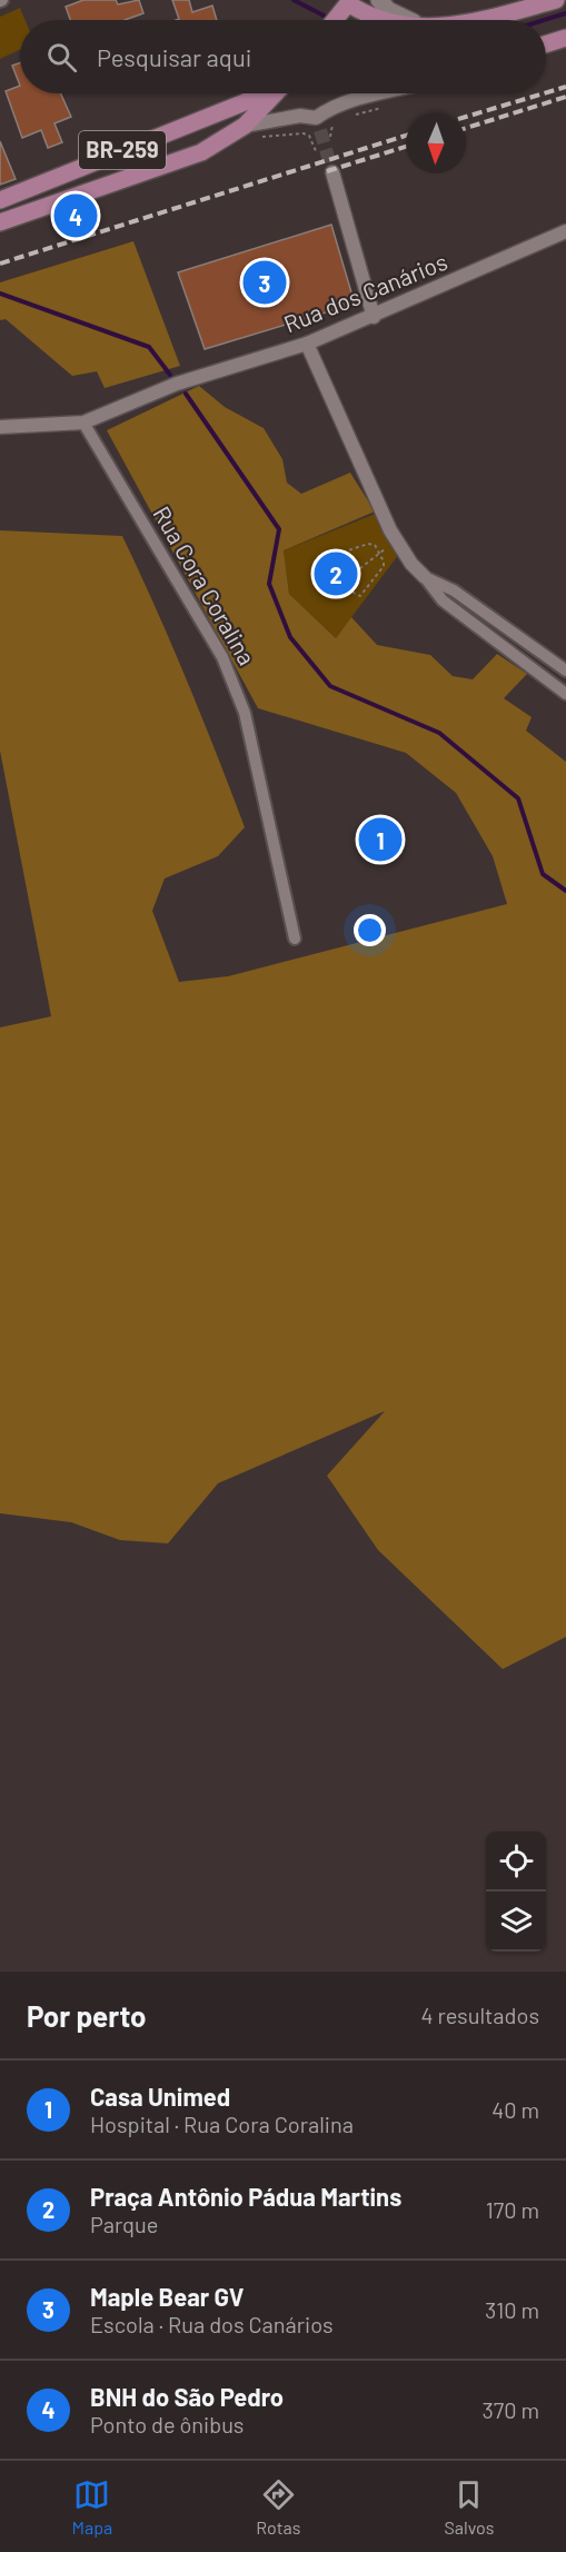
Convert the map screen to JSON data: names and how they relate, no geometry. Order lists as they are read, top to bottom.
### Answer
{
  "streets": {
    "main road": ["BR-259"],
    "street": ["Rua dos Canários", "Rua Cora Coralina"]
  },
  "crossings": [
    ["Rua dos Canários", "Rua Cora Coralina"]
  ],
  "north": "bottom",
  "page": {
    "search": "Pesquisar aqui",
    "pins": [
      "4",
      "3",
      "2",
      "1"
    ],
    "heading": ["Por perto", "4 resultados"],
    "list": [
      {
        "mark": "1",
        "name": "Casa Unimed",
        "note": "Hospital · Rua Cora Coralina",
        "value": "40 m"
      },
      {
        "mark": "2",
        "name": "Praça Antônio Pádua Martins",
        "note": "Parque",
        "value": "170 m"
      },
      {
        "mark": "3",
        "name": "Maple Bear GV",
        "note": "Escola · Rua dos Canários",
        "value": "310 m"
      },
      {
        "mark": "4",
        "name": "BNH do São Pedro",
        "note": "Ponto de ônibus",
        "value": "370 m"
      }
    ],
    "nav": ["Mapa", "Rotas", "Salvos"]
  }
}
